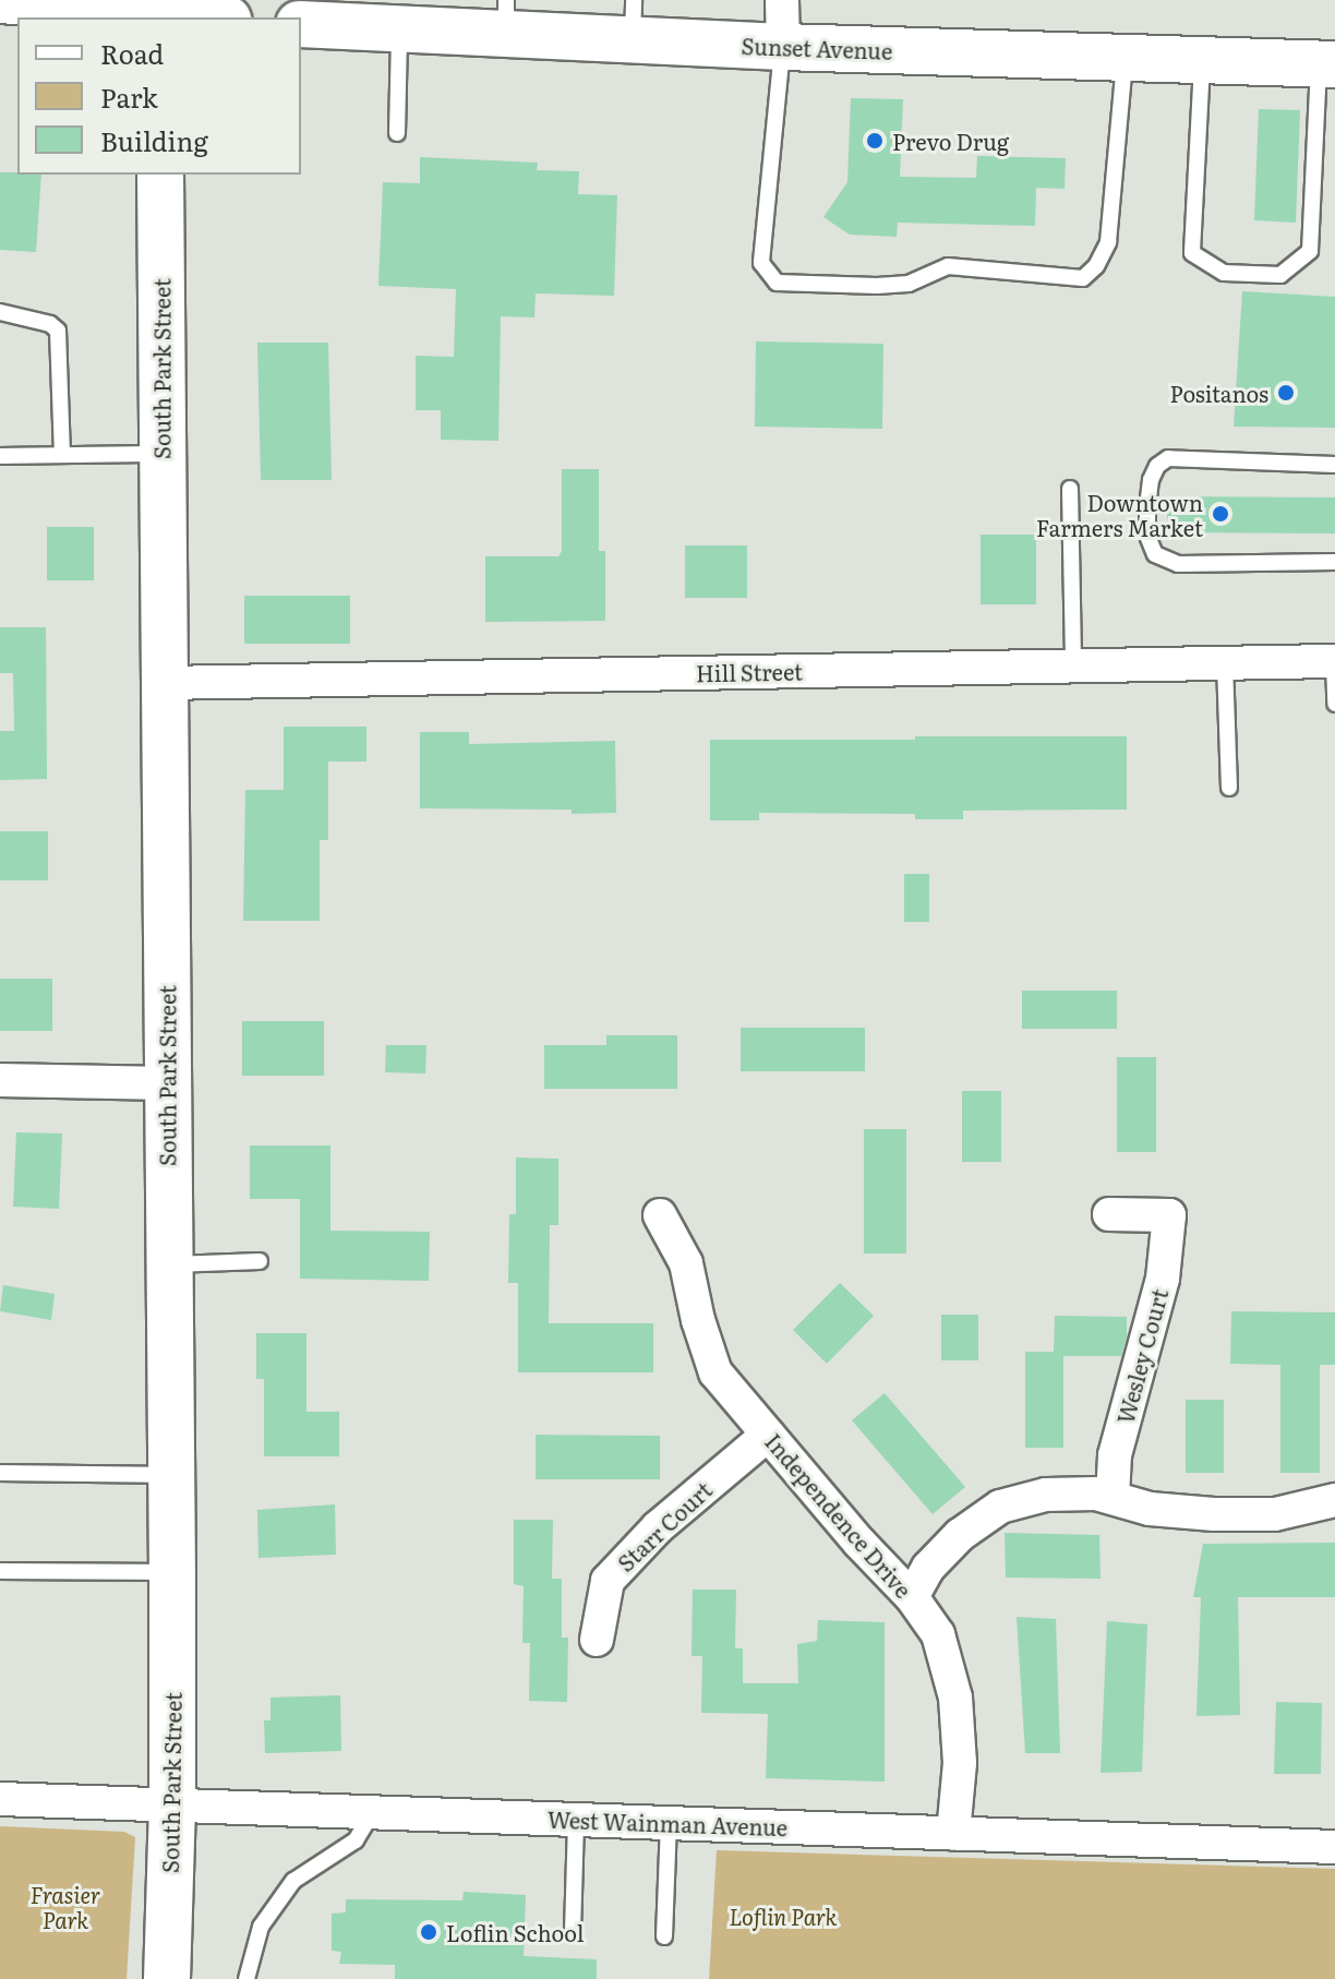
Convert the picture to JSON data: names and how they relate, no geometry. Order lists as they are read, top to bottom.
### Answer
{
  "streets": {
    "main road": ["Sunset Avenue", "South Park Street"],
    "street": [
      "Hill Street",
      "Wesley Court",
      "Independence Drive",
      "Starr Court",
      "West Wainman Avenue"
    ]
  },
  "crossings": [
    ["South Park Street", "Hill Street"],
    ["South Park Street", "West Wainman Avenue"],
    ["Independence Drive", "Starr Court"],
    ["Independence Drive", "West Wainman Avenue"]
  ],
  "parks": ["Frasier Park", "Loflin Park"],
  "places": [
    "Prevo Drug",
    "Positanos",
    "Downtown Farmers Market",
    "Loflin School"
  ],
  "legend": ["Road", "Park", "Building"]
}
